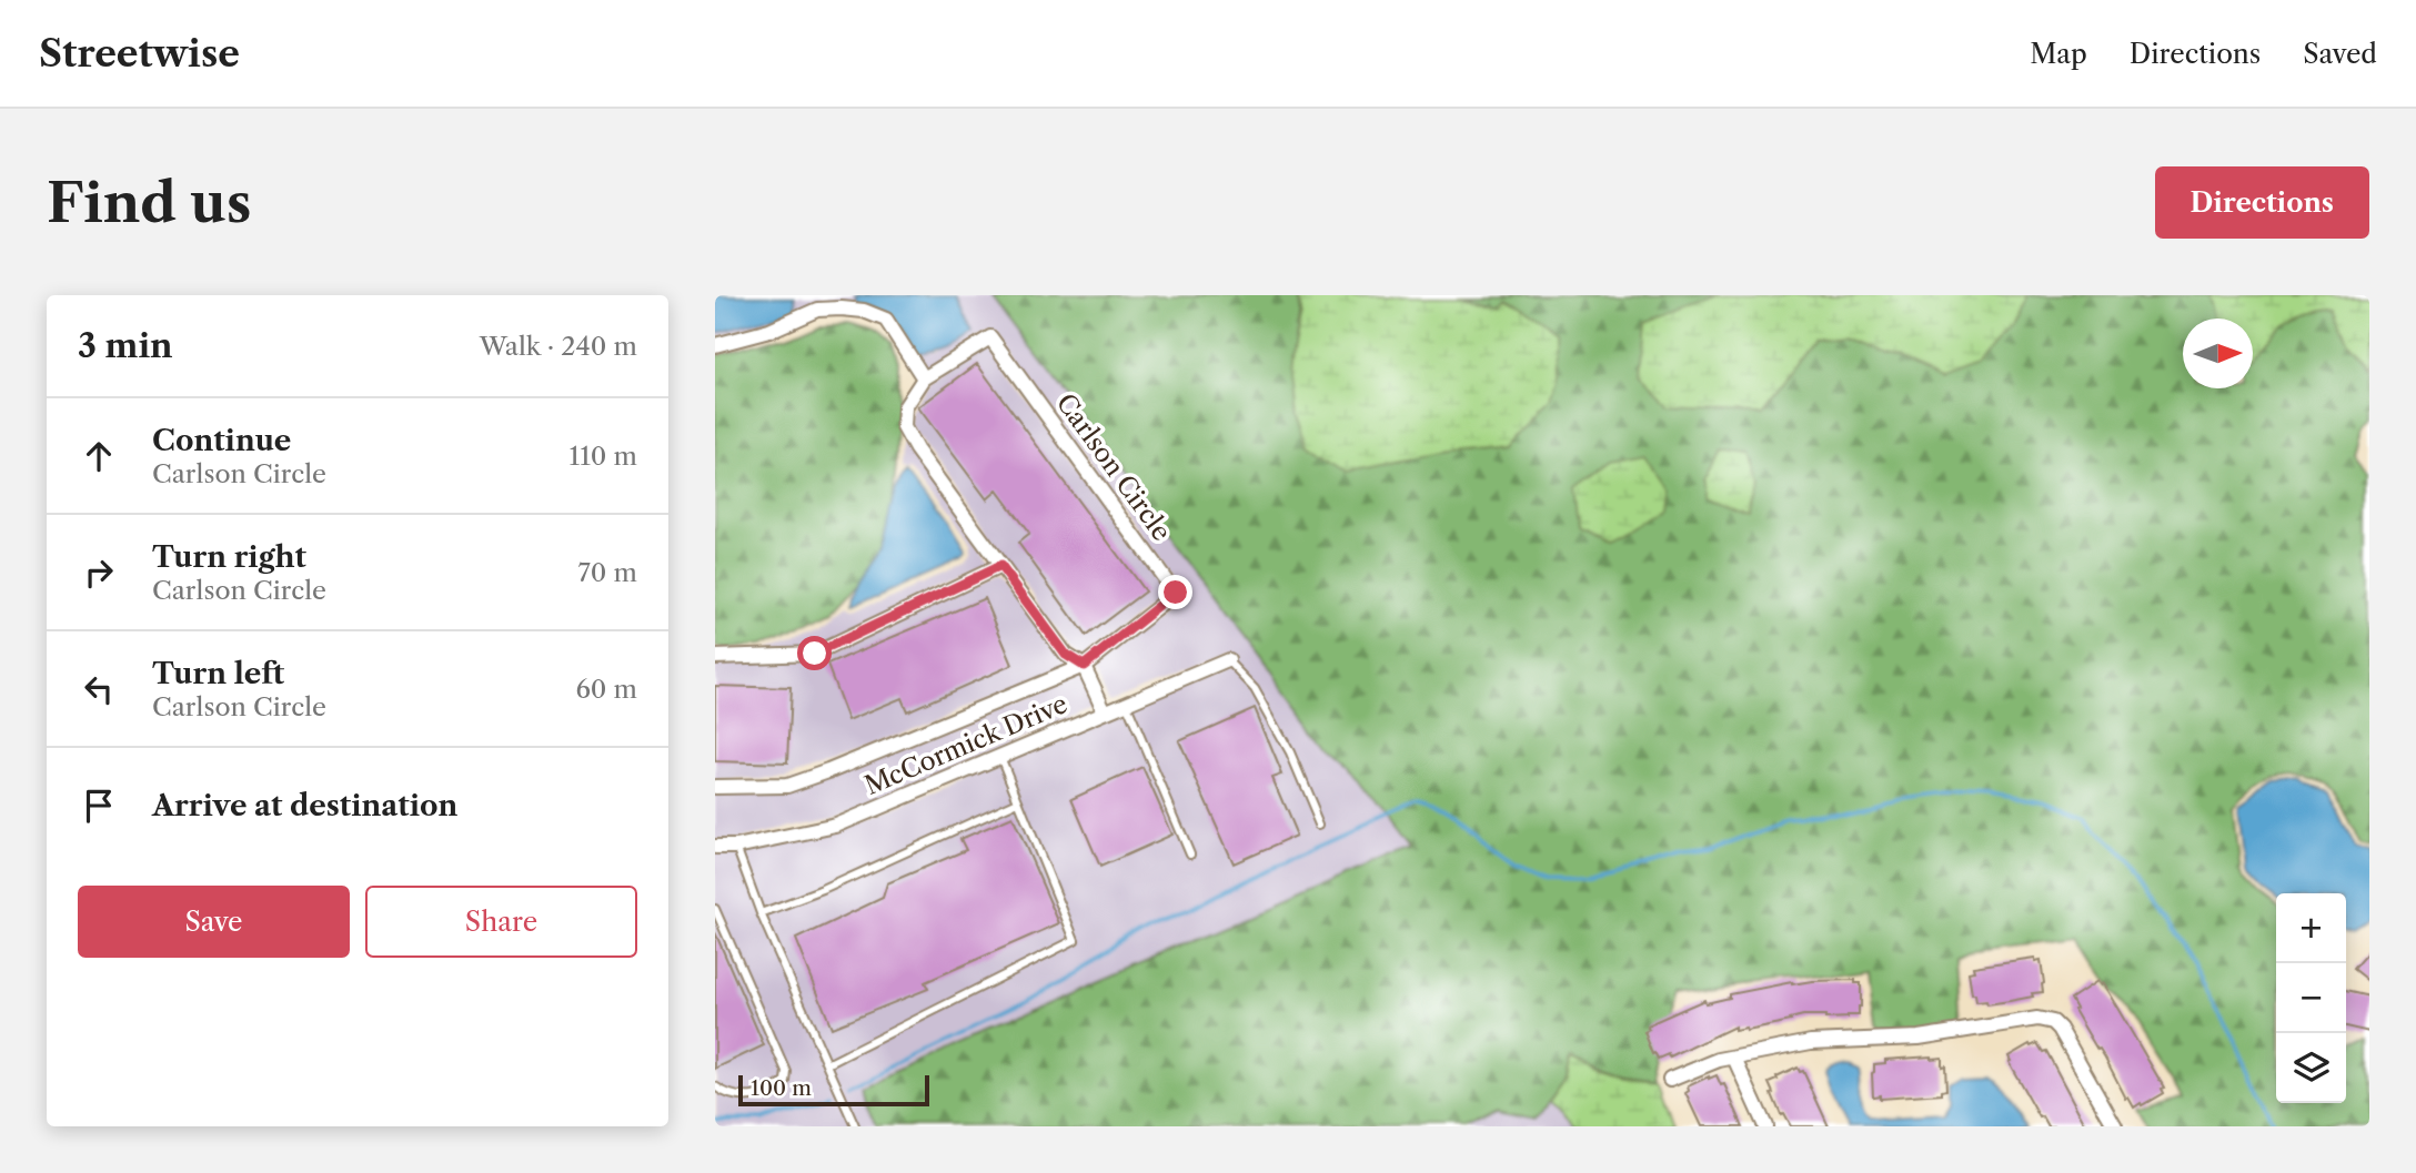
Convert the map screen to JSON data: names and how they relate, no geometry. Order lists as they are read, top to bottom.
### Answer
{
  "streets": {
    "street": ["Carlson Circle", "McCormick Drive"]
  },
  "crossings": [
    ["Carlson Circle", "McCormick Drive"]
  ],
  "scale_bar": "100 m",
  "north": "right",
  "page": {
    "header": "Streetwise",
    "nav": ["Map", "Directions", "Saved"],
    "buttons": [
      "Directions",
      ["Save", "Share"]
    ],
    "title": "Find us",
    "heading": ["3 min", "Walk · 240 m"],
    "list": [
      ["Continue", "Carlson Circle", "110 m"],
      ["Turn right", "Carlson Circle", "70 m"],
      ["Turn left", "Carlson Circle", "60 m"],
      "Arrive at destination"
    ],
    "map_buttons": ["+", "−"],
    "scale": "100 m"
  }
}
